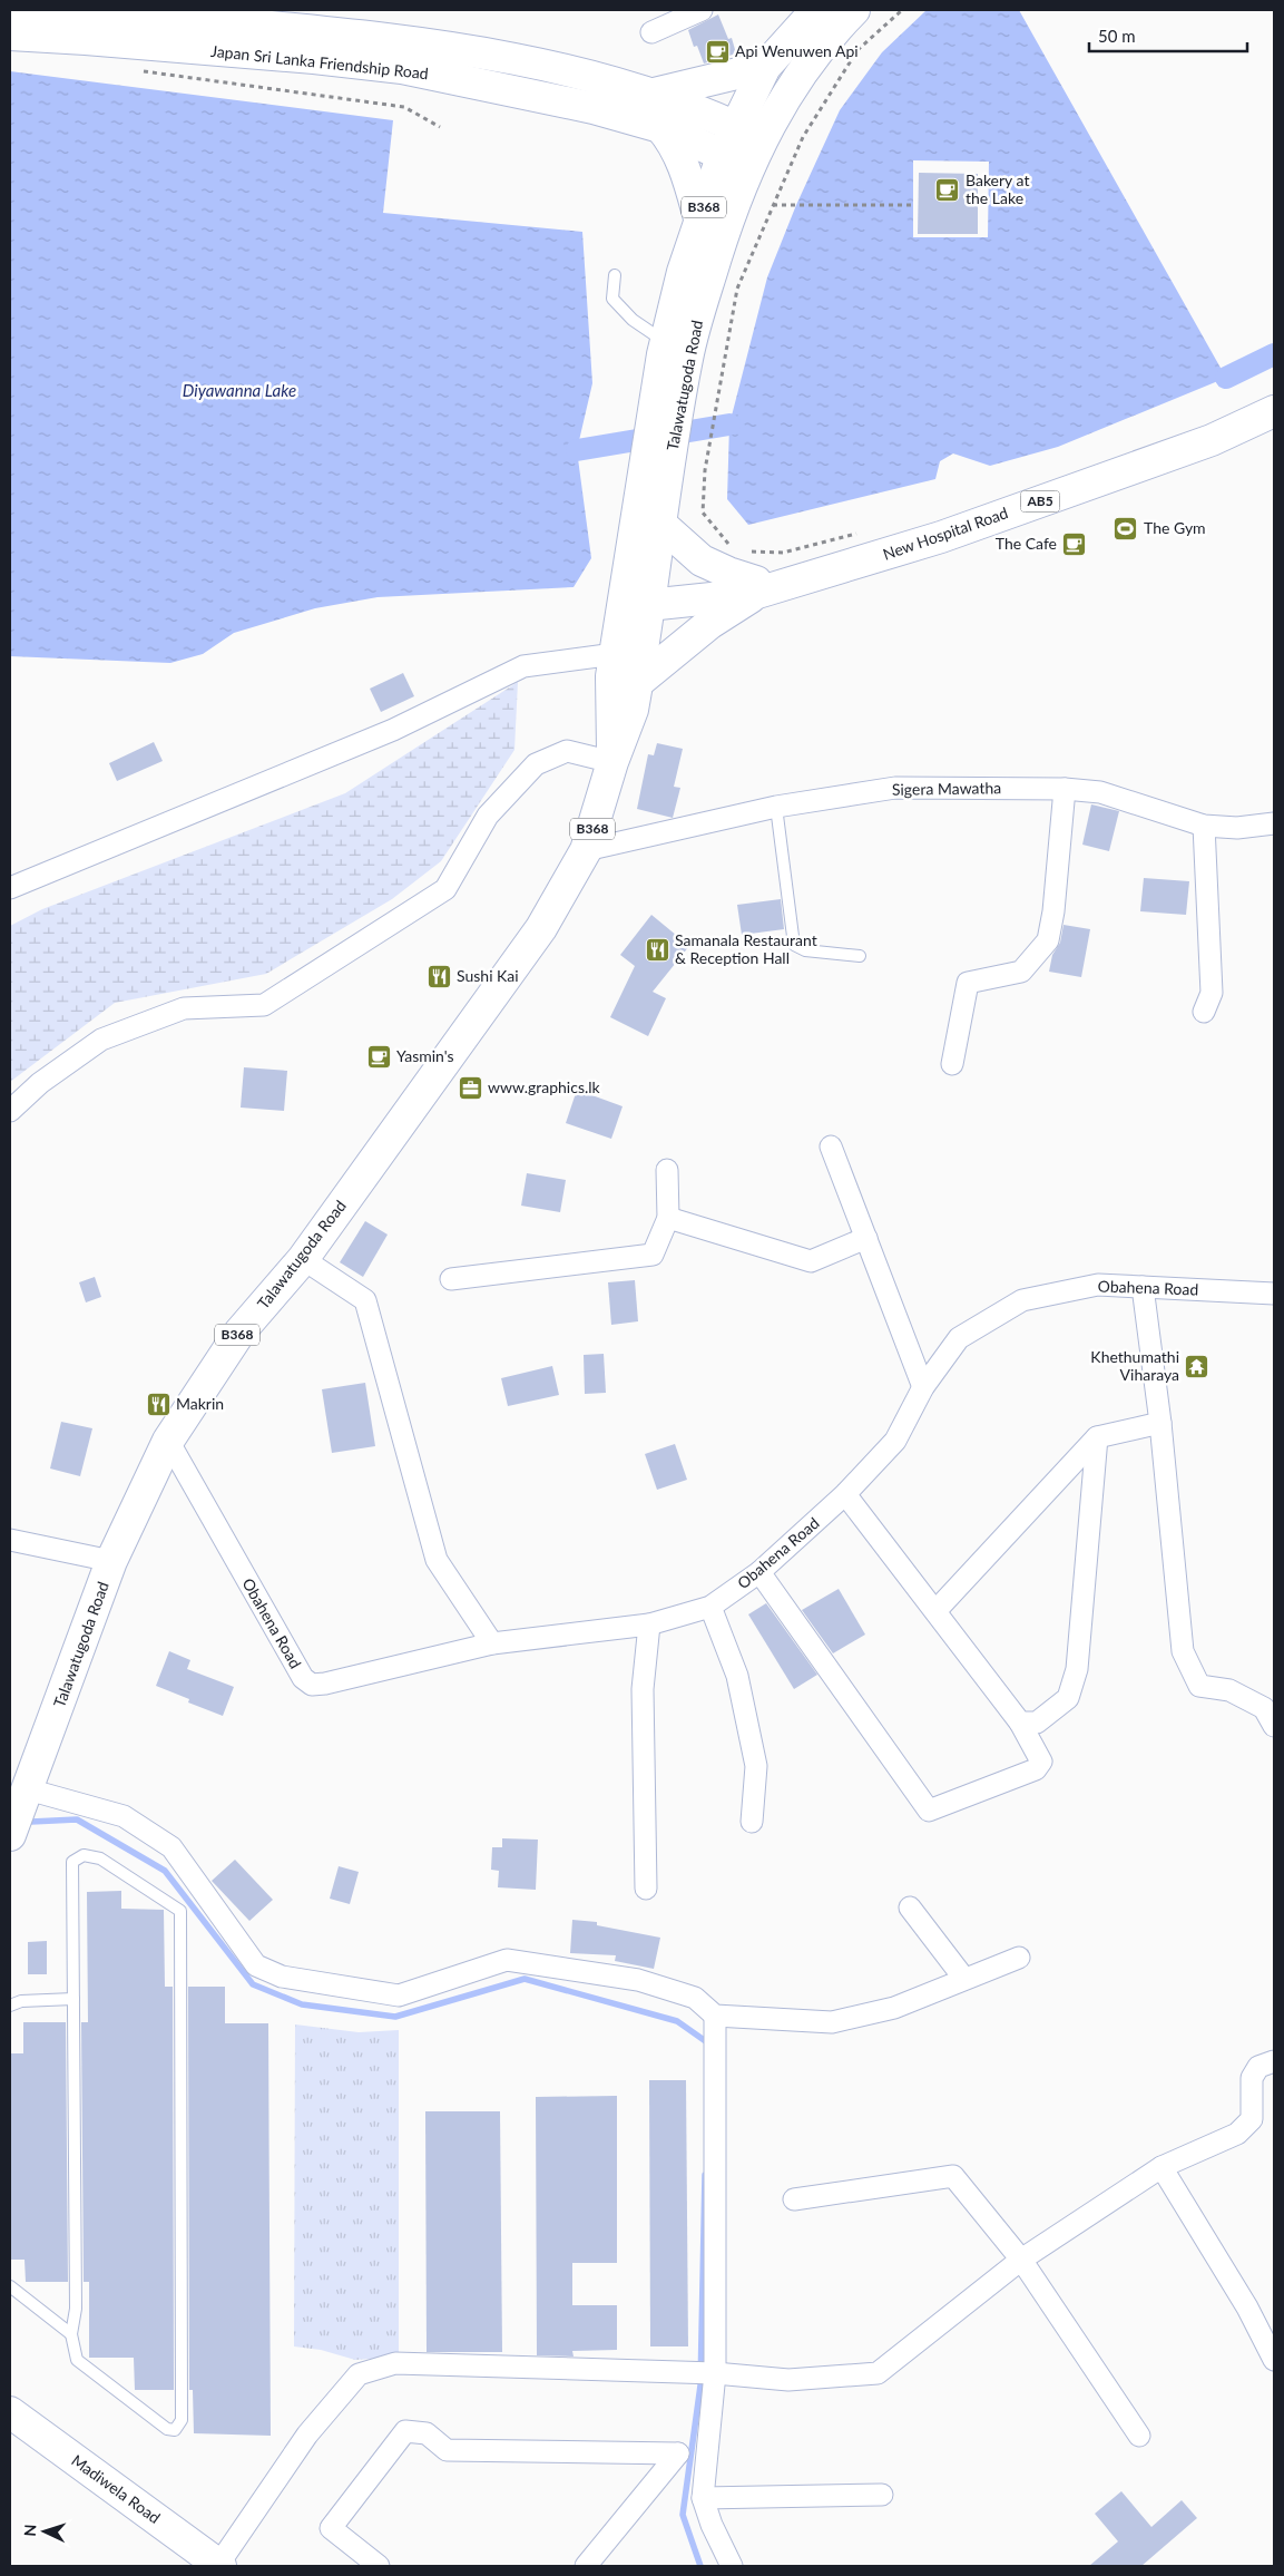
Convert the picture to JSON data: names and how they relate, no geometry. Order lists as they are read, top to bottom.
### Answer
{
  "streets": {
    "main road": [
      "Japan Sri Lanka Friendship Road",
      "B368",
      "Talawatugoda Road",
      "AB5",
      "New Hospital Road",
      "Madiwela Road"
    ],
    "street": ["Sigera Mawatha", "Obahena Road"]
  },
  "crossings": [
    ["Japan Sri Lanka Friendship Road", "Talawatugoda Road"],
    ["Talawatugoda Road", "AB5"],
    ["Talawatugoda Road", "New Hospital Road"],
    ["Talawatugoda Road", "Sigera Mawatha"],
    ["Talawatugoda Road", "Obahena Road"],
    ["AB5", "New Hospital Road"]
  ],
  "water": ["Diyawanna Lake"],
  "places": {
    "cafe": [
      "Api Wenuwen Api",
      "Bakery at the Lake",
      "The Cafe",
      "Yasmin's"
    ],
    "sports": ["The Gym"],
    "restaurant": ["Samanala Restaurant & Reception Hall", "Sushi Kai", "Makrin"],
    "office": ["www.graphics.lk"],
    "temple": ["Khethumathi Viharaya"]
  },
  "scale_bar": "50 m",
  "north": "left"
}
